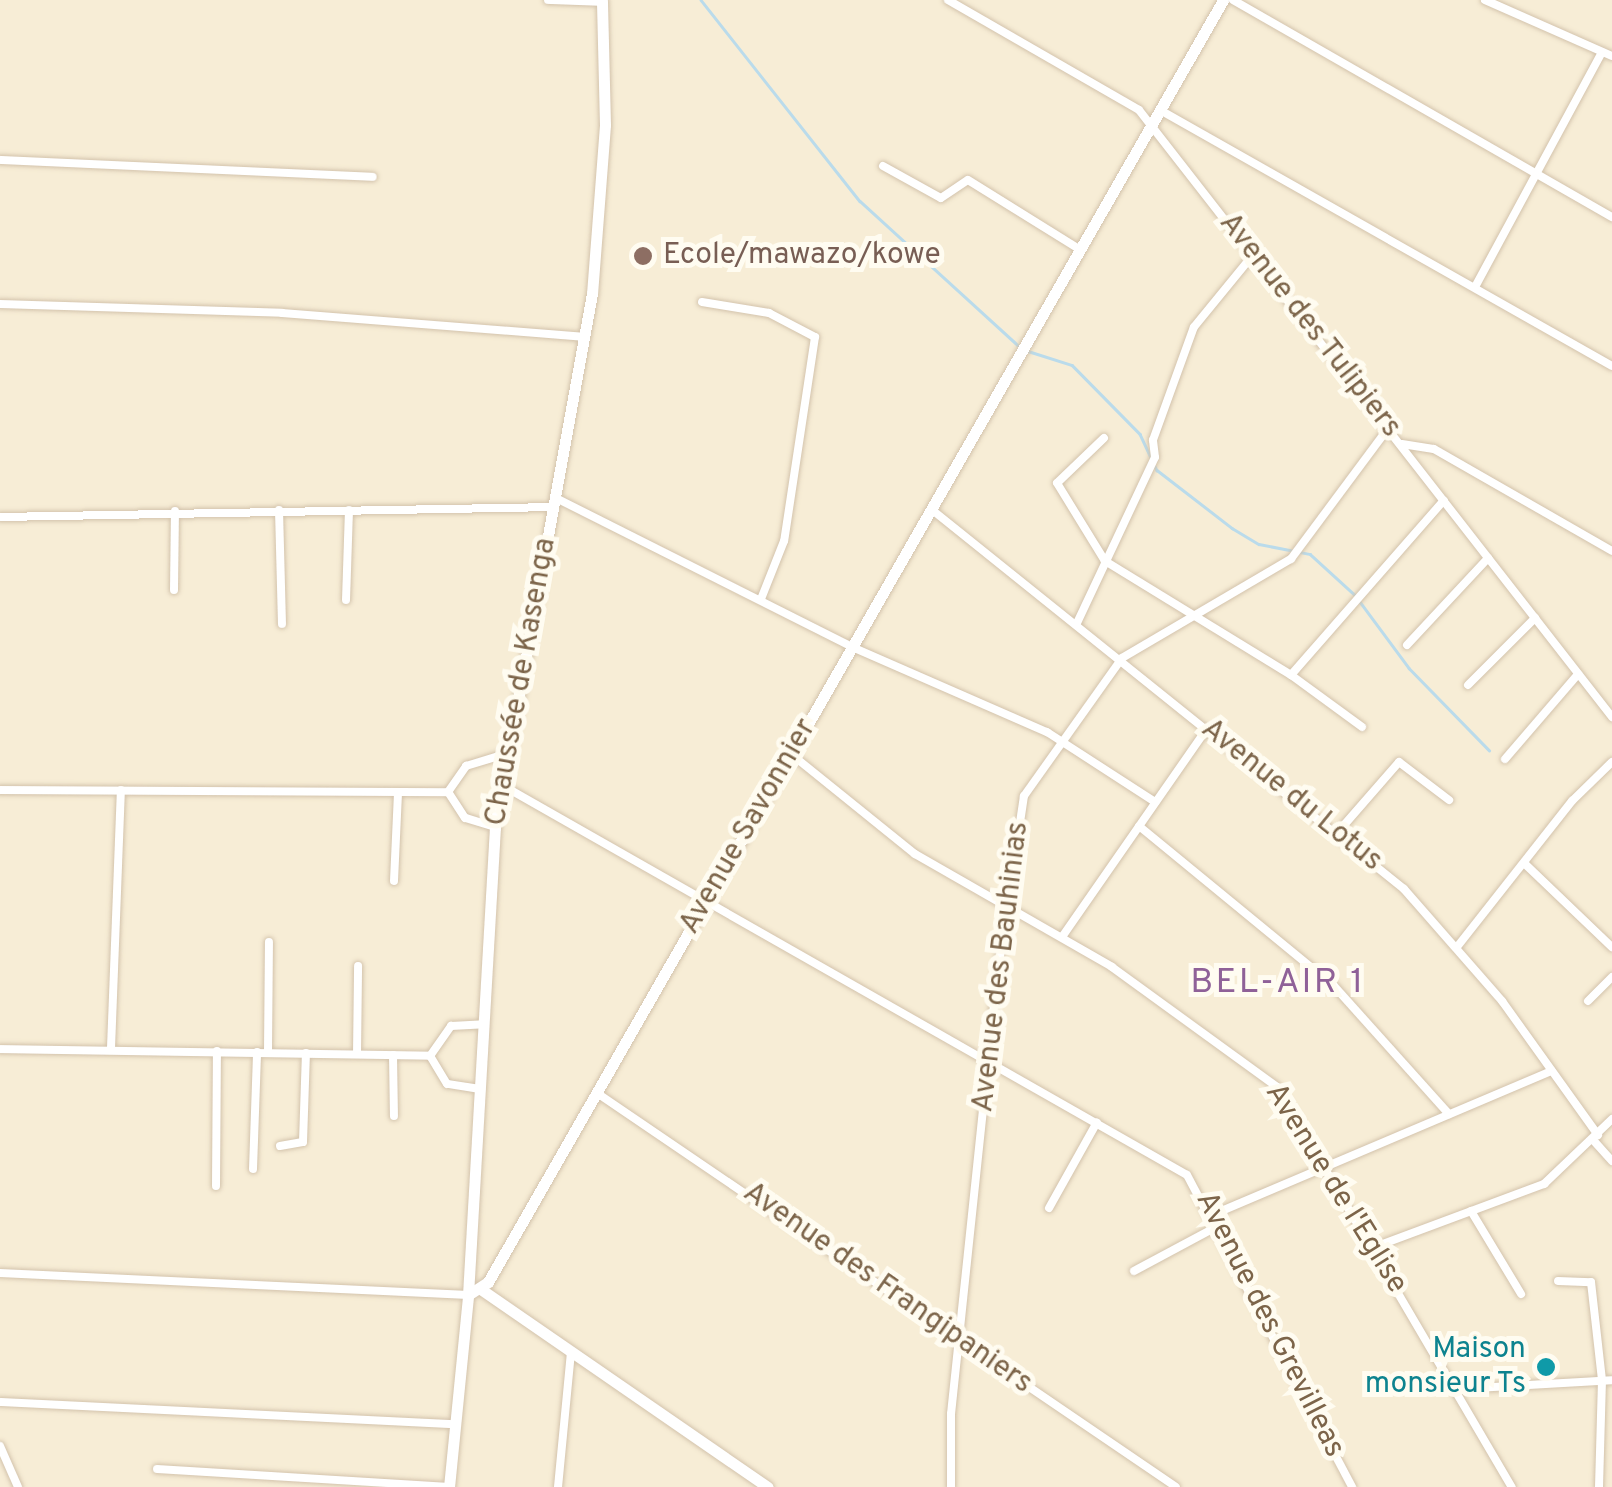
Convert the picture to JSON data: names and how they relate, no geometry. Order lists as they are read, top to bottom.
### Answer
{
  "streets": {
    "street": [
      "Avenue des Tulipiers",
      "Chaussée de Kasenga",
      "Avenue du Lotus",
      "Avenue Savonnier",
      "Avenue des Bauhinias",
      "Avenue de l'Eglise",
      "Avenue des Frangipaniers",
      "Avenue des Grevilleas"
    ]
  },
  "crossings": [
    ["Avenue des Tulipiers", "Avenue Savonnier"],
    ["Avenue des Tulipiers", "Avenue des Bauhinias"],
    ["Chaussée de Kasenga", "Avenue des Grevilleas"],
    ["Avenue du Lotus", "Avenue Savonnier"],
    ["Avenue du Lotus", "Avenue des Bauhinias"],
    ["Avenue Savonnier", "Avenue de l'Eglise"],
    ["Avenue Savonnier", "Avenue des Frangipaniers"],
    ["Avenue Savonnier", "Avenue des Grevilleas"],
    ["Avenue des Bauhinias", "Avenue de l'Eglise"],
    ["Avenue des Bauhinias", "Avenue des Frangipaniers"],
    ["Avenue des Bauhinias", "Avenue des Grevilleas"]
  ],
  "districts": ["BEL-AIR 1"],
  "places": ["Ecole/mawazo/kowe", "Maison monsieur Ts"]
}
